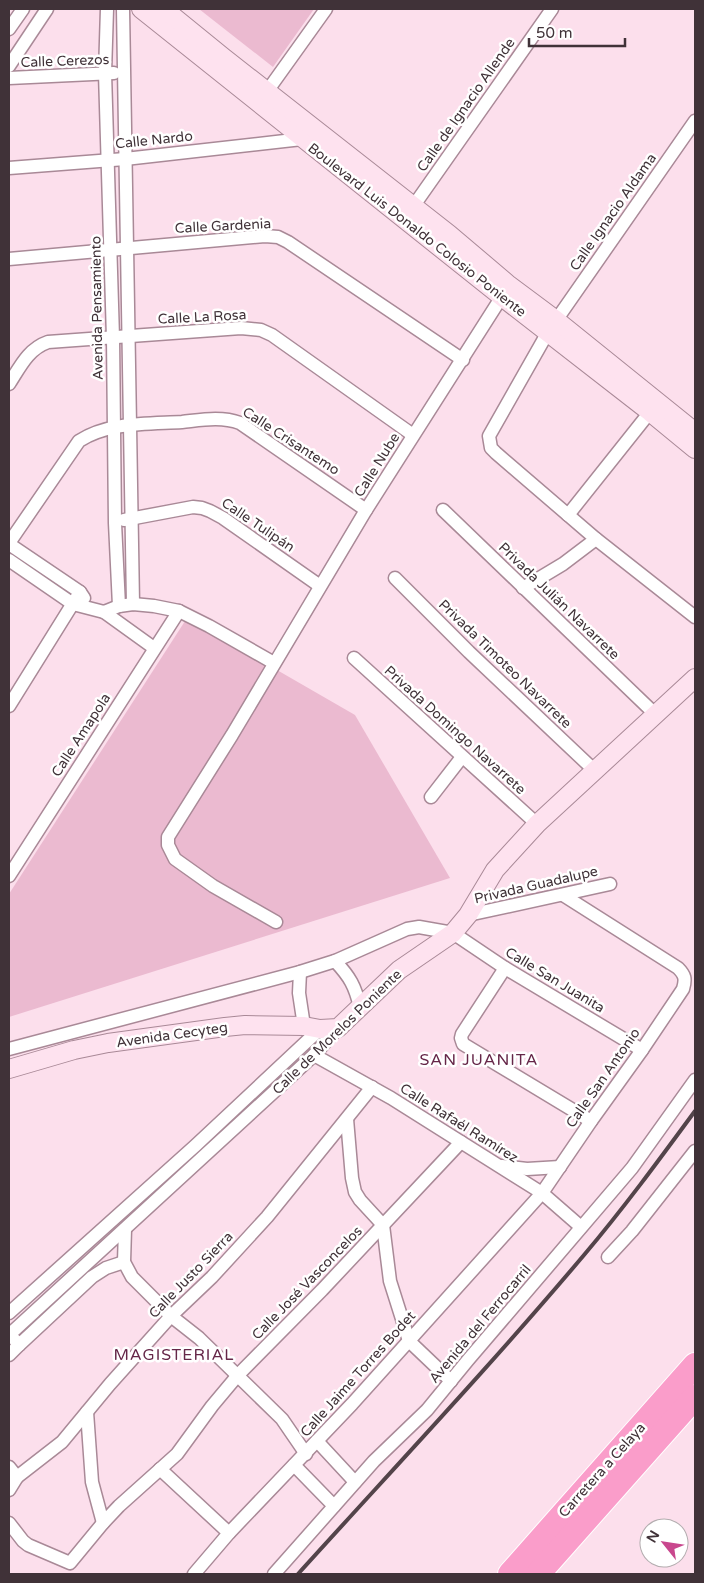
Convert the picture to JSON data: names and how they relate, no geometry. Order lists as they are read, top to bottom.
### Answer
{
  "streets": {
    "highway": ["Carretera a Celaya"],
    "main road": ["Boulevard Luis Donaldo Colosio Poniente", "Calle de Morelos Poniente", "Avenida Cecyteg"],
    "street": [
      "Calle Cerezos",
      "Calle de Ignacio Allende",
      "Calle Nardo",
      "Calle Ignacio Aldama",
      "Calle Gardenia",
      "Avenida Pensamiento",
      "Calle La Rosa",
      "Calle Crisantemo",
      "Calle Nube",
      "Calle Tulipán",
      "Privada Julián Navarrete",
      "Privada Timoteo Navarrete",
      "Privada Domingo Navarrete",
      "Calle Amapola",
      "Privada Guadalupe",
      "Calle San Juanita",
      "Calle San Antonio",
      "Calle Rafaél Ramírez",
      "Calle Justo Sierra",
      "Calle José Vasconcelos",
      "Avenida del Ferrocarril",
      "Calle Jaime Torres Bodet"
    ]
  },
  "crossings": [
    ["Calle Cerezos", "Avenida Pensamiento"],
    ["Calle de Ignacio Allende", "Boulevard Luis Donaldo Colosio Poniente"],
    ["Calle Nardo", "Boulevard Luis Donaldo Colosio Poniente"],
    ["Calle Nardo", "Avenida Pensamiento"],
    ["Calle Ignacio Aldama", "Boulevard Luis Donaldo Colosio Poniente"],
    ["Calle Gardenia", "Avenida Pensamiento"],
    ["Calle Gardenia", "Calle Nube"],
    ["Boulevard Luis Donaldo Colosio Poniente", "Calle Nube"],
    ["Avenida Pensamiento", "Calle La Rosa"],
    ["Avenida Pensamiento", "Calle Crisantemo"],
    ["Avenida Pensamiento", "Calle Tulipán"],
    ["Calle La Rosa", "Calle Nube"],
    ["Calle Crisantemo", "Calle Nube"],
    ["Calle Nube", "Calle Tulipán"],
    ["Privada Julián Navarrete", "Calle de Morelos Poniente"],
    ["Privada Timoteo Navarrete", "Calle de Morelos Poniente"],
    ["Privada Domingo Navarrete", "Calle de Morelos Poniente"],
    ["Privada Guadalupe", "Calle de Morelos Poniente"],
    ["Privada Guadalupe", "Calle San Antonio"],
    ["Calle San Juanita", "Calle de Morelos Poniente"],
    ["Calle San Juanita", "Calle San Antonio"],
    ["Calle de Morelos Poniente", "Avenida Cecyteg"],
    ["Calle de Morelos Poniente", "Calle Rafaél Ramírez"],
    ["Calle San Antonio", "Calle Rafaél Ramírez"],
    ["Calle San Antonio", "Calle Jaime Torres Bodet"],
    ["Calle Rafaél Ramírez", "Calle Justo Sierra"],
    ["Calle Rafaél Ramírez", "Calle José Vasconcelos"],
    ["Calle Rafaél Ramírez", "Avenida del Ferrocarril"],
    ["Calle Rafaél Ramírez", "Calle Jaime Torres Bodet"]
  ],
  "districts": ["SAN JUANITA", "MAGISTERIAL"],
  "scale_bar": "50 m",
  "north": "top left"
}
